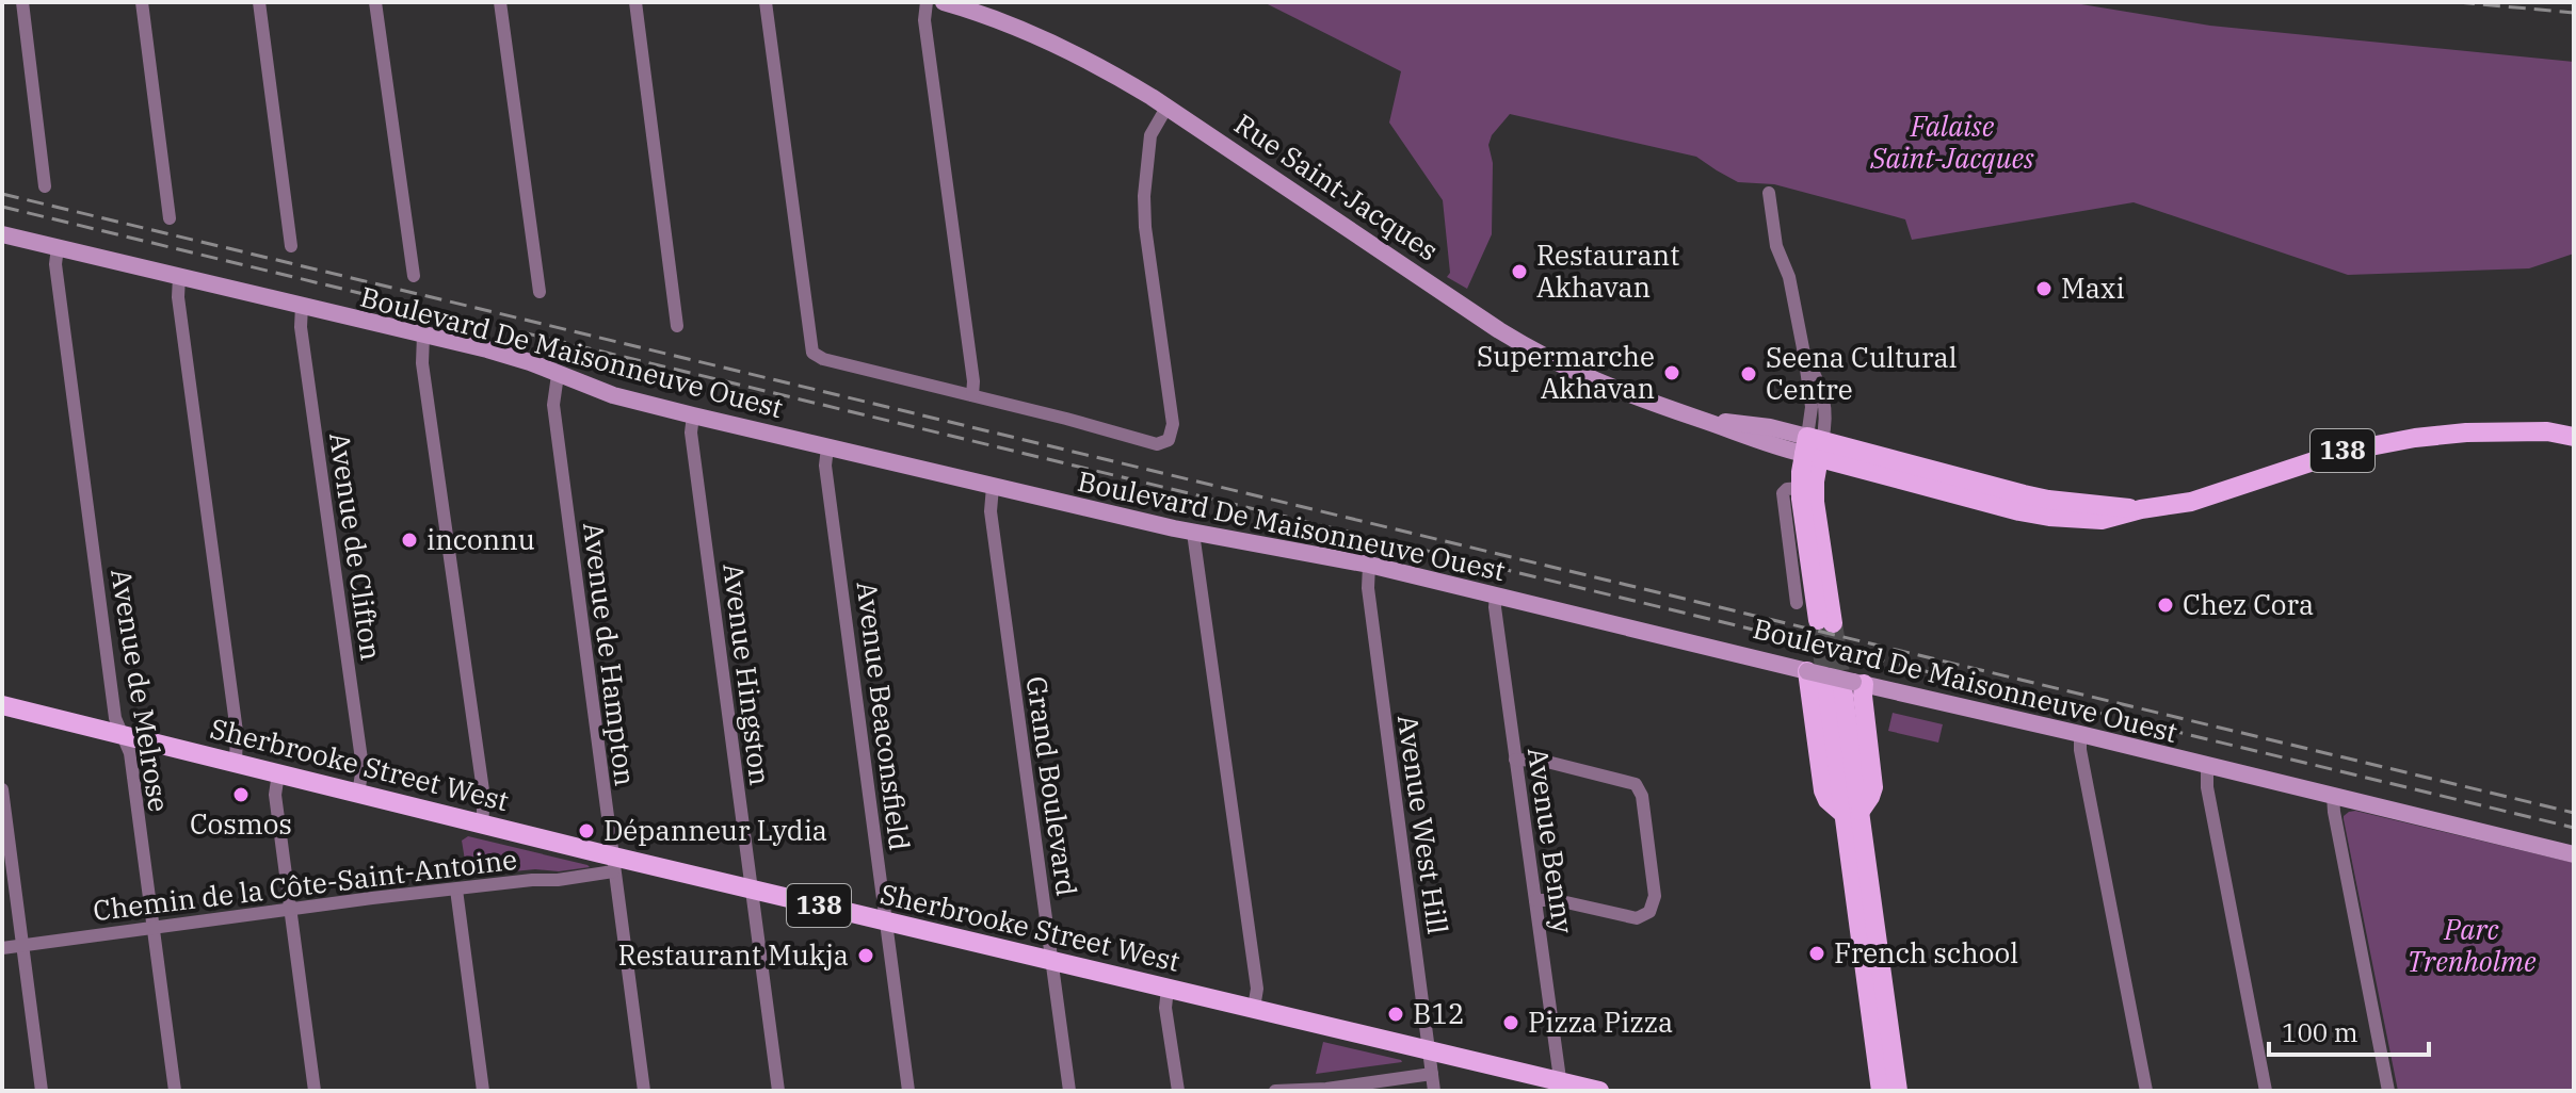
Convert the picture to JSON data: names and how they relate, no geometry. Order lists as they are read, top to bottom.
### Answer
{
  "streets": {
    "main road": ["Rue Saint-Jacques", "138", "Sherbrooke Street West"],
    "street": [
      "Boulevard De Maisonneuve Ouest",
      "Avenue de Clifton",
      "Avenue de Hampton",
      "Avenue Hingston",
      "Avenue de Melrose",
      "Avenue Beaconsfield",
      "Grand Boulevard",
      "Avenue West Hill",
      "Avenue Benny",
      "Chemin de la Côte-Saint-Antoine"
    ]
  },
  "crossings": [
    ["Boulevard De Maisonneuve Ouest", "Avenue de Clifton"],
    ["Boulevard De Maisonneuve Ouest", "Avenue de Hampton"],
    ["Boulevard De Maisonneuve Ouest", "Avenue Hingston"],
    ["Boulevard De Maisonneuve Ouest", "Avenue de Melrose"],
    ["Boulevard De Maisonneuve Ouest", "Avenue Beaconsfield"],
    ["Boulevard De Maisonneuve Ouest", "Grand Boulevard"],
    ["Boulevard De Maisonneuve Ouest", "Avenue West Hill"],
    ["Boulevard De Maisonneuve Ouest", "Avenue Benny"],
    ["Avenue de Clifton", "Sherbrooke Street West"],
    ["Avenue de Hampton", "Sherbrooke Street West"],
    ["Avenue de Hampton", "Chemin de la Côte-Saint-Antoine"],
    ["Avenue Hingston", "Sherbrooke Street West"],
    ["Avenue de Melrose", "Sherbrooke Street West"],
    ["Avenue de Melrose", "Chemin de la Côte-Saint-Antoine"],
    ["Avenue Beaconsfield", "Sherbrooke Street West"],
    ["Sherbrooke Street West", "Grand Boulevard"],
    ["Sherbrooke Street West", "Avenue West Hill"],
    ["Sherbrooke Street West", "Avenue Benny"],
    ["Sherbrooke Street West", "Chemin de la Côte-Saint-Antoine"]
  ],
  "parks": ["Falaise Saint-Jacques", "Parc Trenholme"],
  "places": [
    "Restaurant Akhavan",
    "Maxi",
    "Supermarche Akhavan",
    "Seena Cultural Centre",
    "inconnu",
    "Chez Cora",
    "Cosmos",
    "Dépanneur Lydia",
    "French school",
    "Restaurant Mukja",
    "B12",
    "Pizza Pizza"
  ],
  "scale_bar": "100 m"
}
